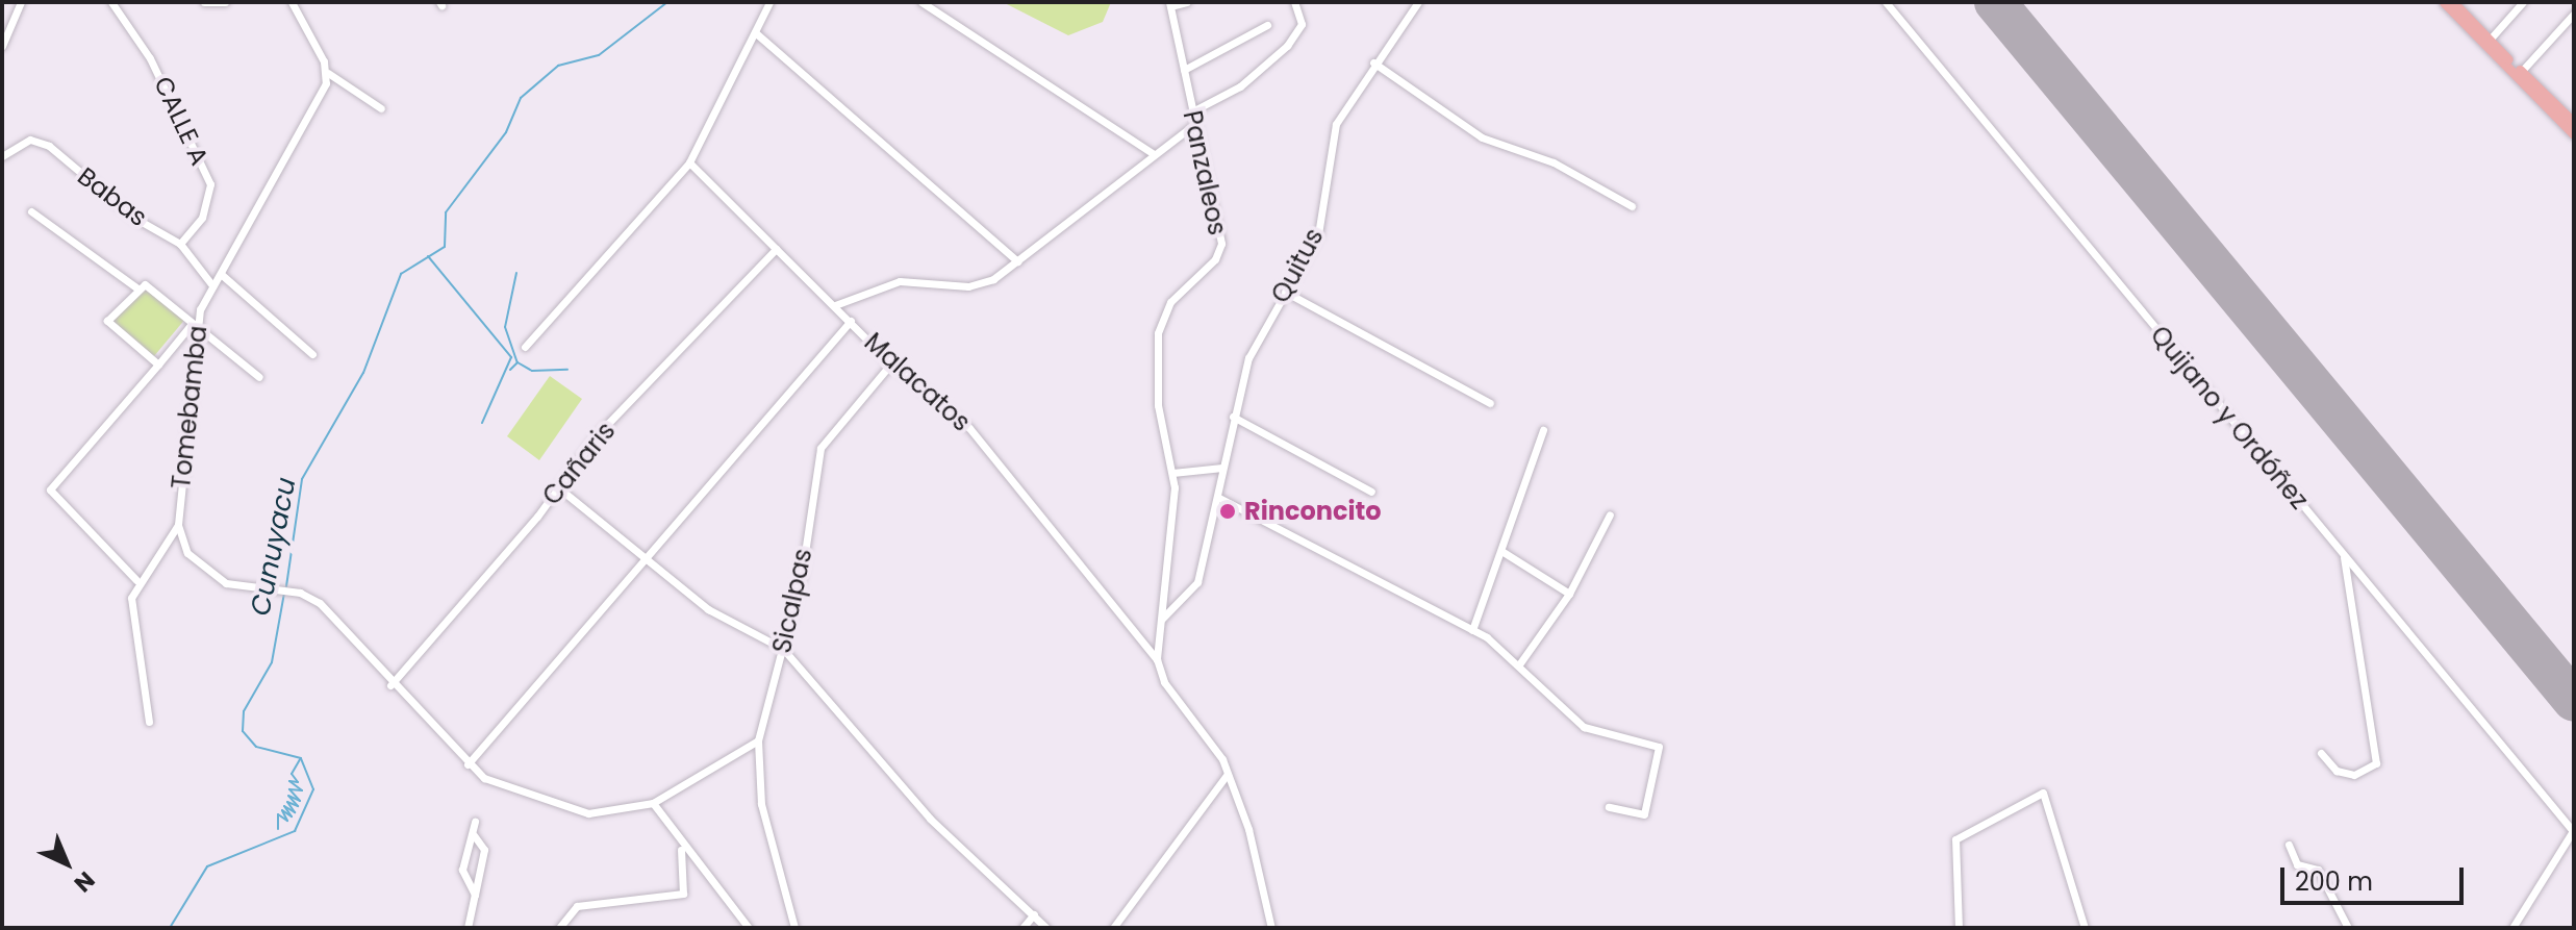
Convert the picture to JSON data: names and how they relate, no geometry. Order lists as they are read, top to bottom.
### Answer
{
  "streets": {
    "street": [
      "CALLE A",
      "Panzaleos",
      "Babas",
      "Quitus",
      "Malacatos",
      "Tomebamba",
      "Quijano y Ordóñez",
      "Cañaris",
      "Sicalpas"
    ]
  },
  "crossings": [
    ["CALLE A", "Babas"],
    ["Panzaleos", "Quitus"],
    ["Panzaleos", "Malacatos"],
    ["Babas", "Tomebamba"],
    ["Malacatos", "Cañaris"],
    ["Malacatos", "Sicalpas"],
    ["Tomebamba", "Cañaris"]
  ],
  "water": ["Cunuyacu"],
  "places": ["Rinconcito"],
  "scale_bar": "200 m",
  "north": "bottom right"
}
